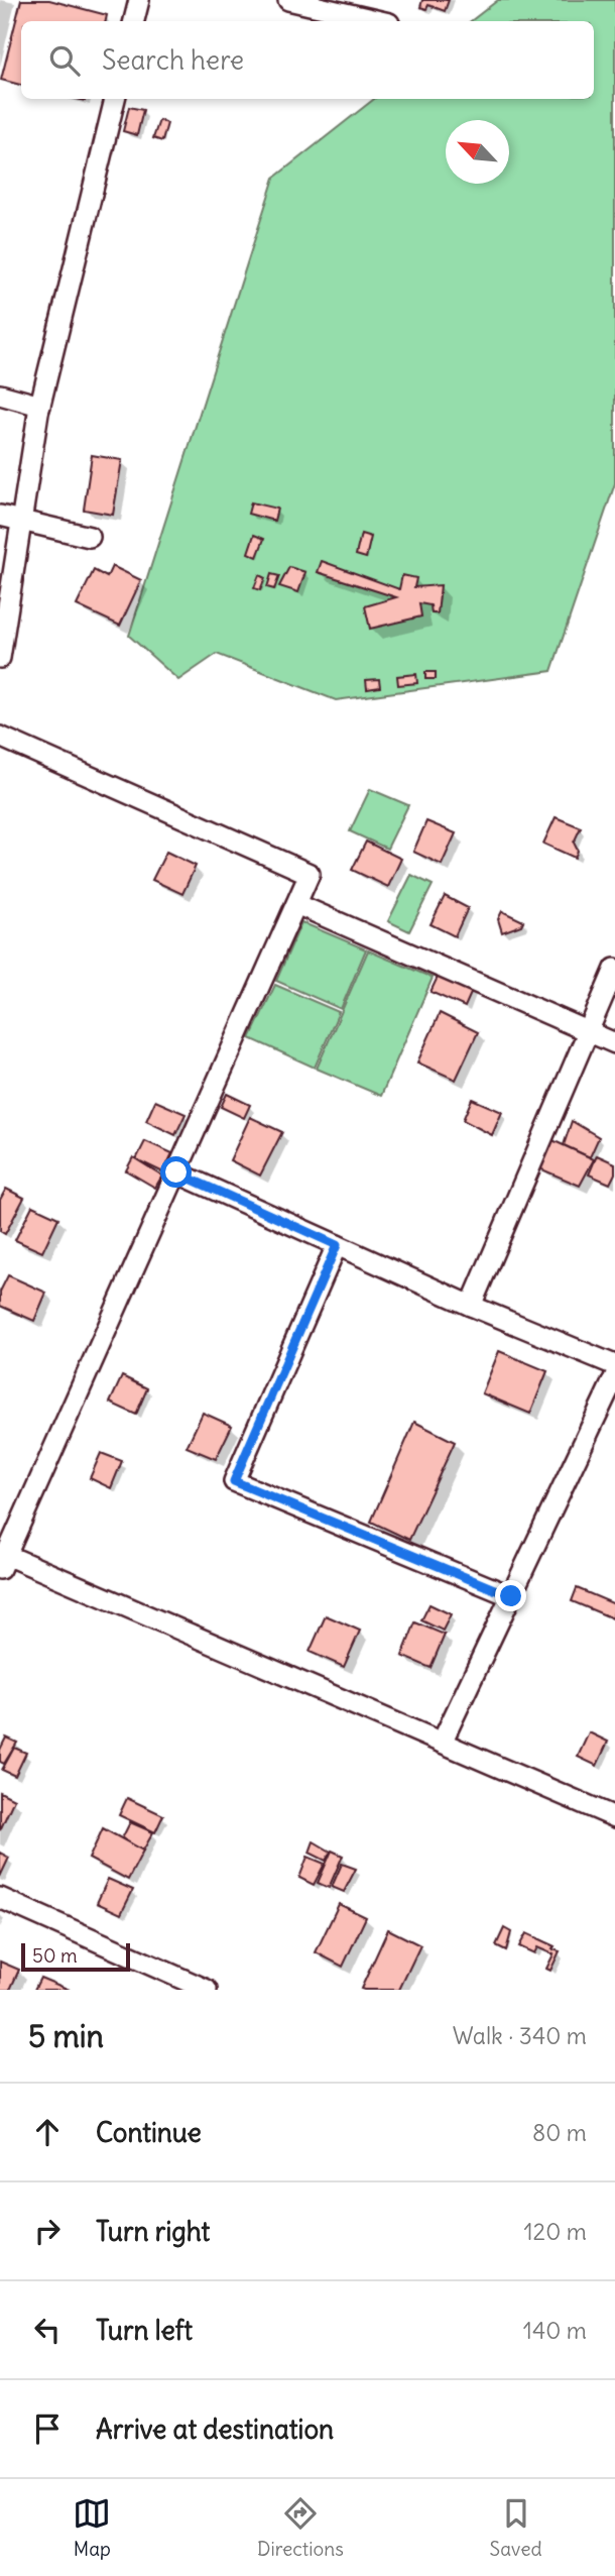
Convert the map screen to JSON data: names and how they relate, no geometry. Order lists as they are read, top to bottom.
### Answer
{
  "scale_bar": "50 m",
  "north": "top left",
  "page": {
    "search": "Search here",
    "scale": "50 m",
    "heading": ["5 min", "Walk · 340 m"],
    "list": [
      ["Continue", "80 m"],
      ["Turn right", "120 m"],
      ["Turn left", "140 m"],
      "Arrive at destination"
    ],
    "nav": ["Map", "Directions", "Saved"]
  }
}
